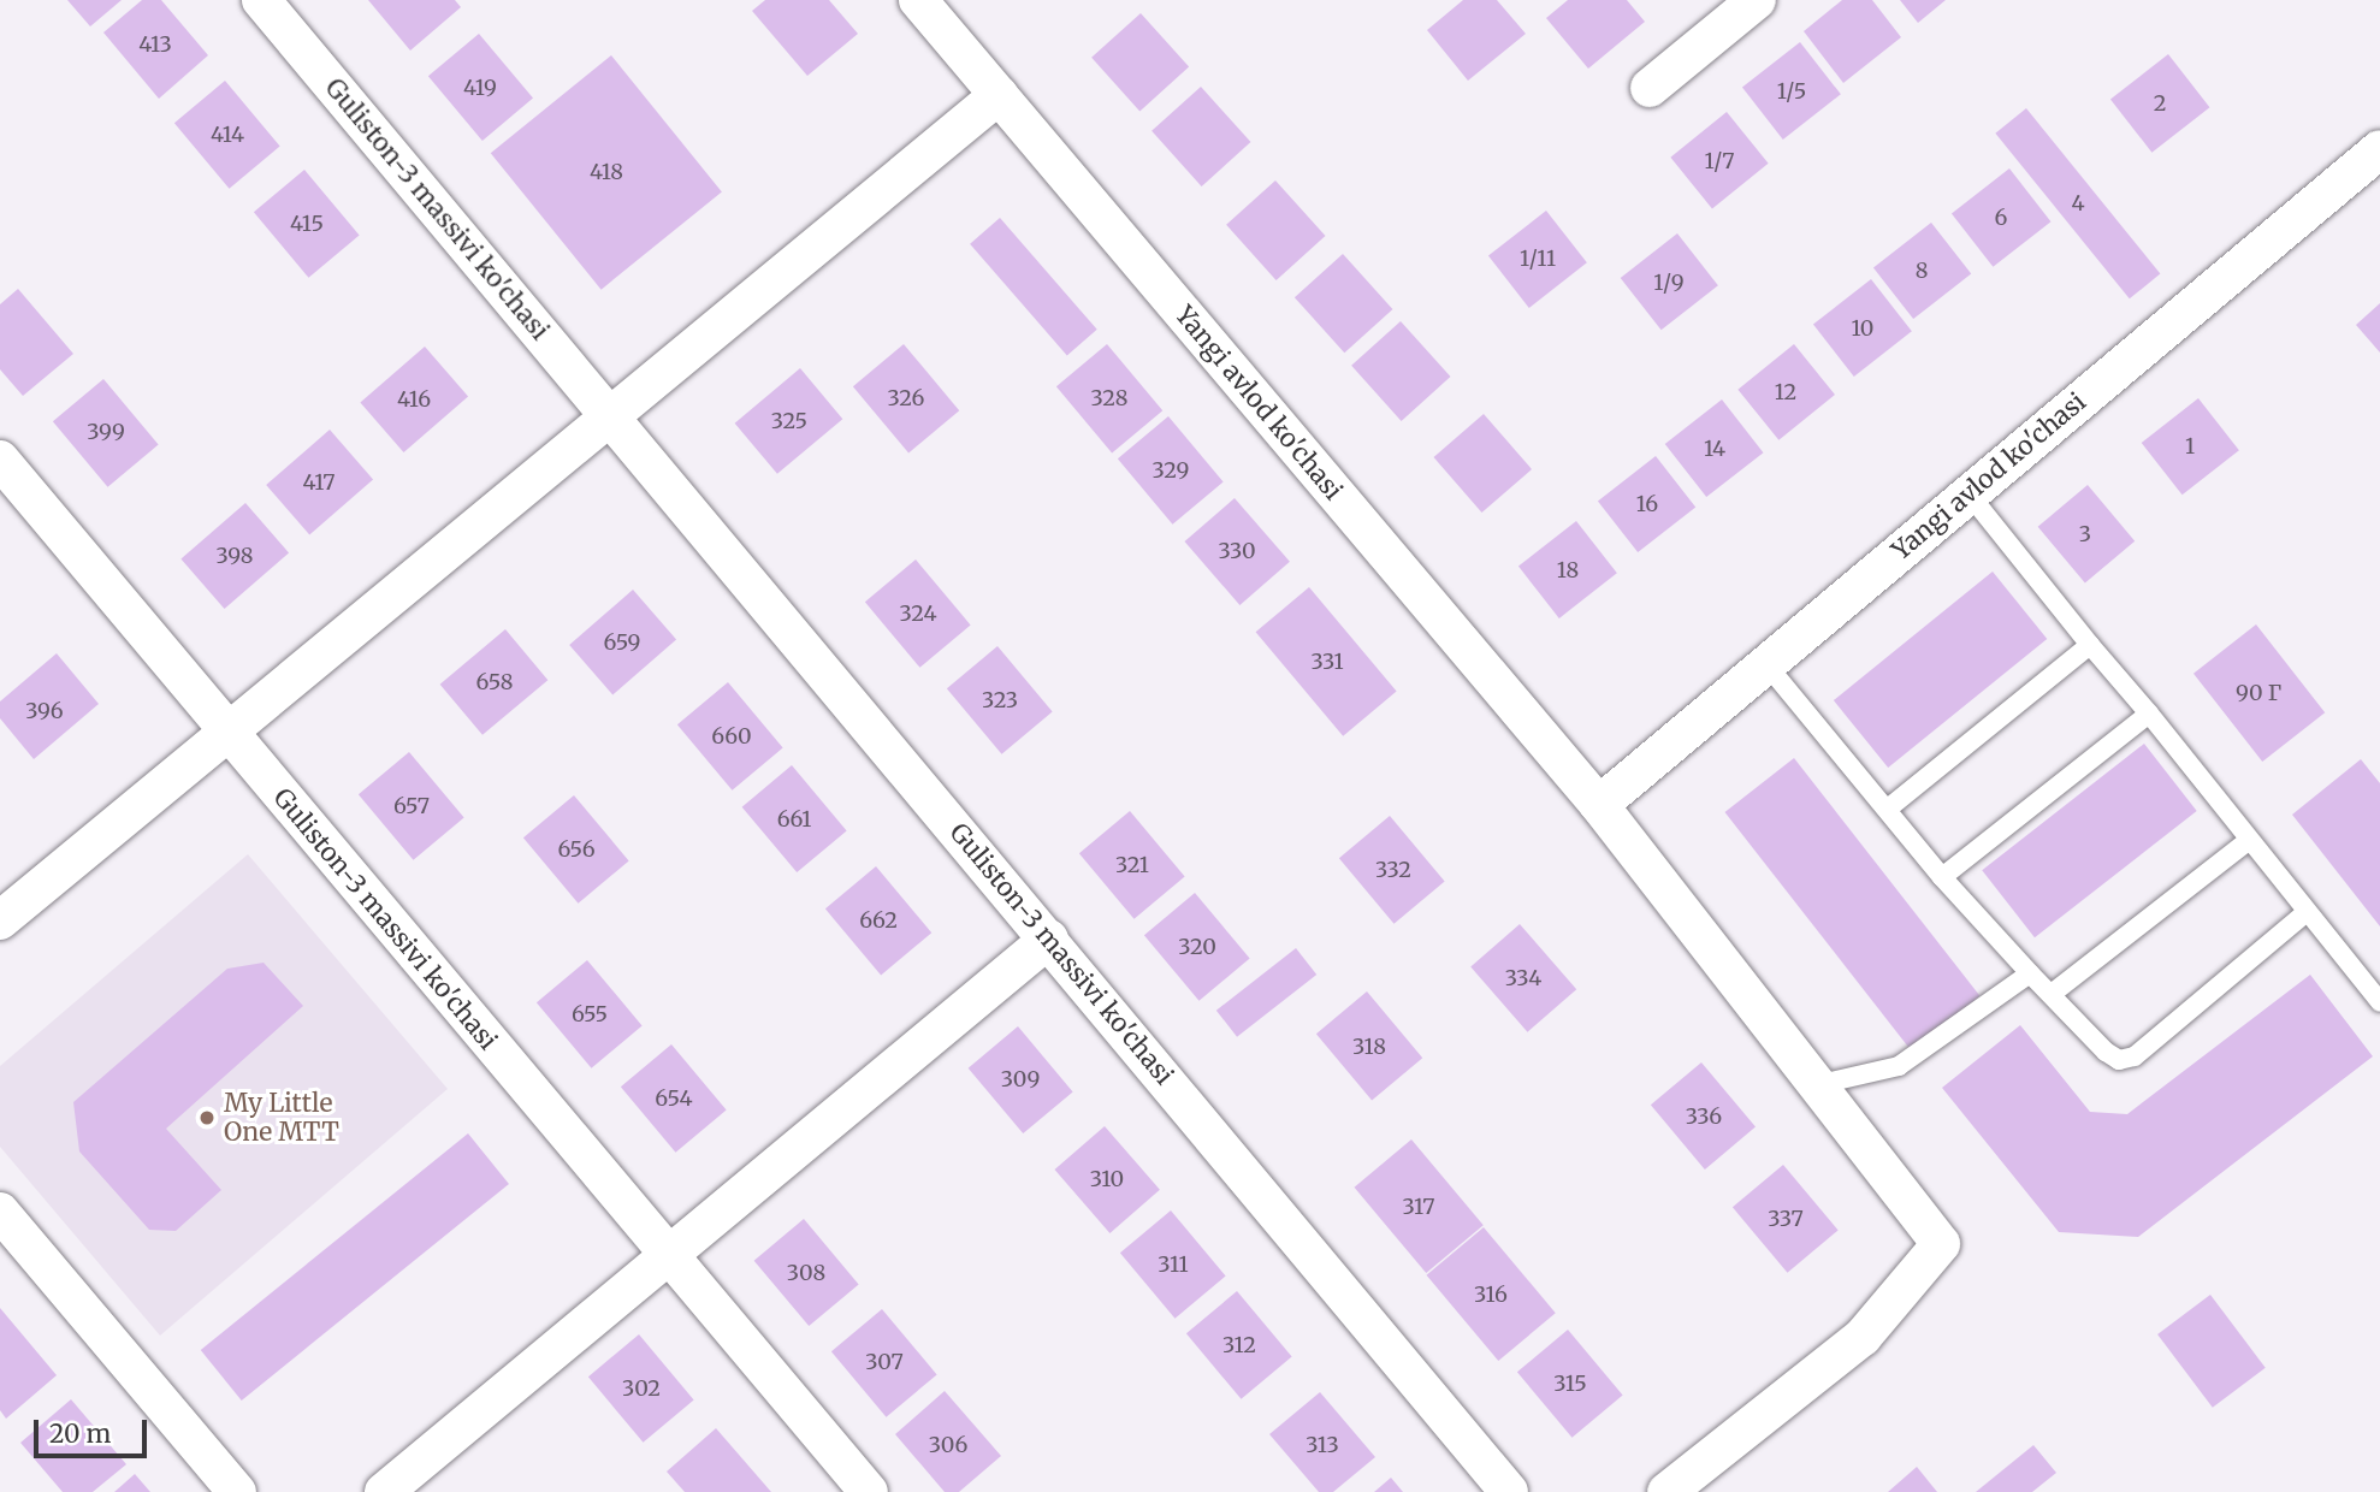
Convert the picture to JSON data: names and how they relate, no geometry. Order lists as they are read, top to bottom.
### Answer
{
  "streets": {
    "street": ["Guliston-3 massivi ko'chasi", "Yangi avlod ko'chasi"]
  },
  "places": ["My Little One MTT"],
  "house_numbers": [
    "413",
    "419",
    "1/5",
    "2",
    "414",
    "1/7",
    "418",
    "4",
    "6",
    "415",
    "1/11",
    "8",
    "1/9",
    "10",
    "12",
    "326",
    "328",
    "416",
    "325",
    "399",
    "1",
    "14",
    "329",
    "417",
    "16",
    "3",
    "330",
    "398",
    "18",
    "324",
    "659",
    "331",
    "658",
    "90 Г",
    "323",
    "396",
    "660",
    "657",
    "661",
    "656",
    "321",
    "332",
    "662",
    "320",
    "334",
    "655",
    "318",
    "309",
    "654",
    "336",
    "310",
    "317",
    "337",
    "311",
    "308",
    "316",
    "312",
    "307",
    "315",
    "302",
    "306",
    "313"
  ],
  "scale_bar": "20 m"
}
